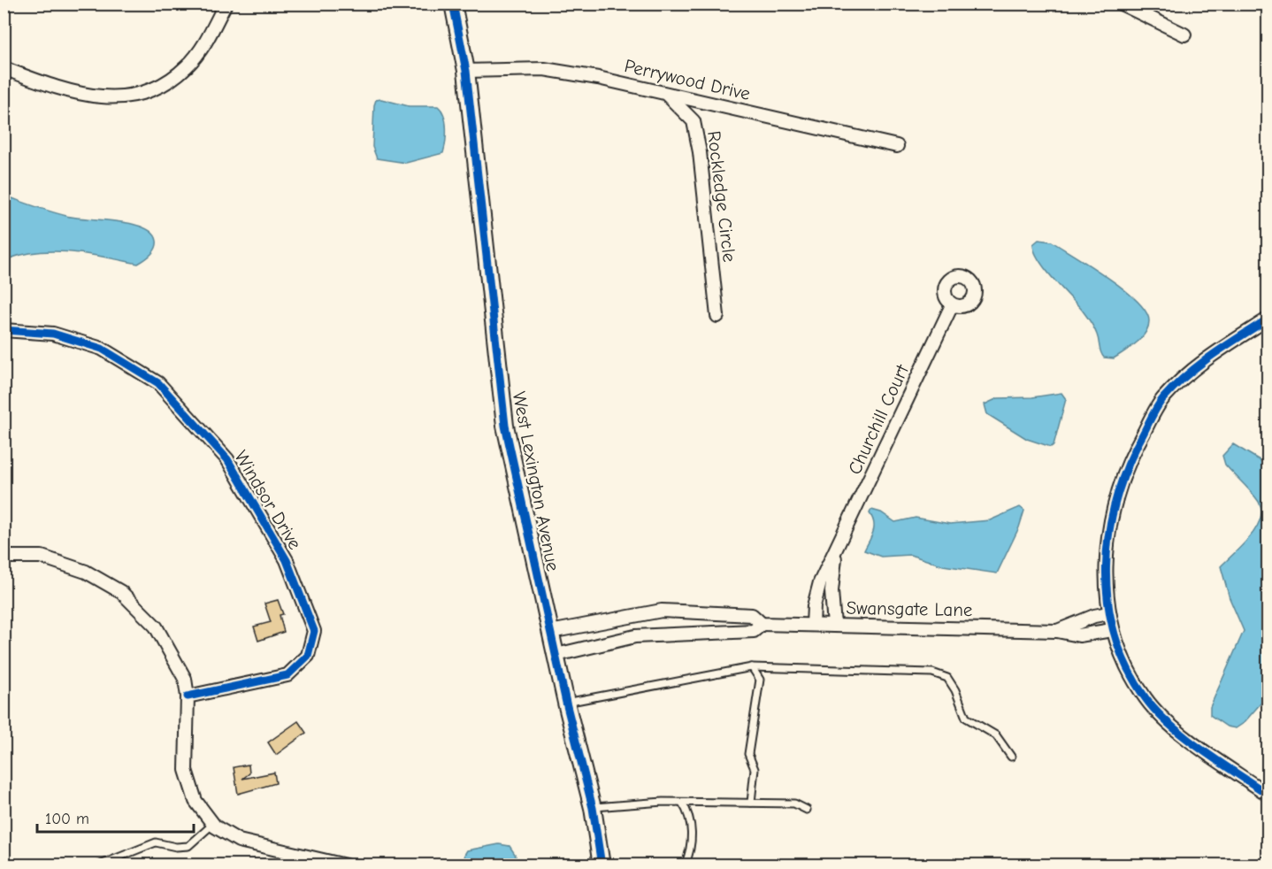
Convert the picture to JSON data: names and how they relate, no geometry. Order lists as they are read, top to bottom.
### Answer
{
  "streets": {
    "street": [
      "Perrywood Drive",
      "Rockledge Circle",
      "Churchill Court",
      "West Lexington Avenue",
      "Windsor Drive",
      "Swansgate Lane"
    ]
  },
  "crossings": [
    ["Perrywood Drive", "Rockledge Circle"],
    ["Perrywood Drive", "West Lexington Avenue"],
    ["Churchill Court", "Swansgate Lane"],
    ["West Lexington Avenue", "Swansgate Lane"]
  ],
  "scale_bar": "100 m"
}
